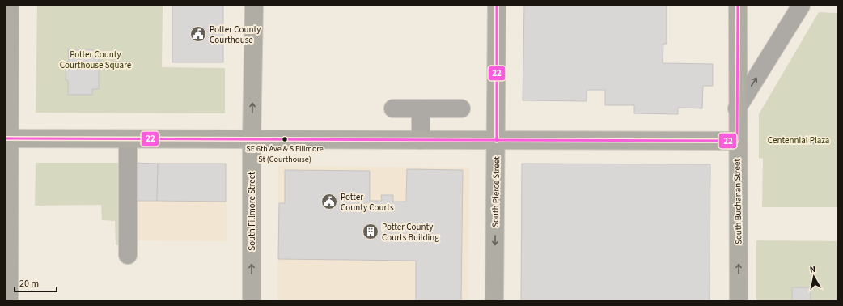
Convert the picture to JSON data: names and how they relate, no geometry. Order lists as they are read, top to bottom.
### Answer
{
  "streets": {
    "main road": ["South Pierce Street", "South Buchanan Street", "South Fillmore Street"]
  },
  "one_way": ["South Pierce Street", "South Buchanan Street", "South Fillmore Street"],
  "parks": ["Potter County Courthouse Square", "Centennial Plaza"],
  "places": {
    "public building": ["Potter County Courthouse", "Potter County Courts"],
    "other": ["SE 6th Ave & S Fillmore St (Courthouse)"],
    "building": ["Potter County Courts Building"]
  },
  "lines": ["transit line 22"],
  "scale_bar": "20 m",
  "north": "top"
}
